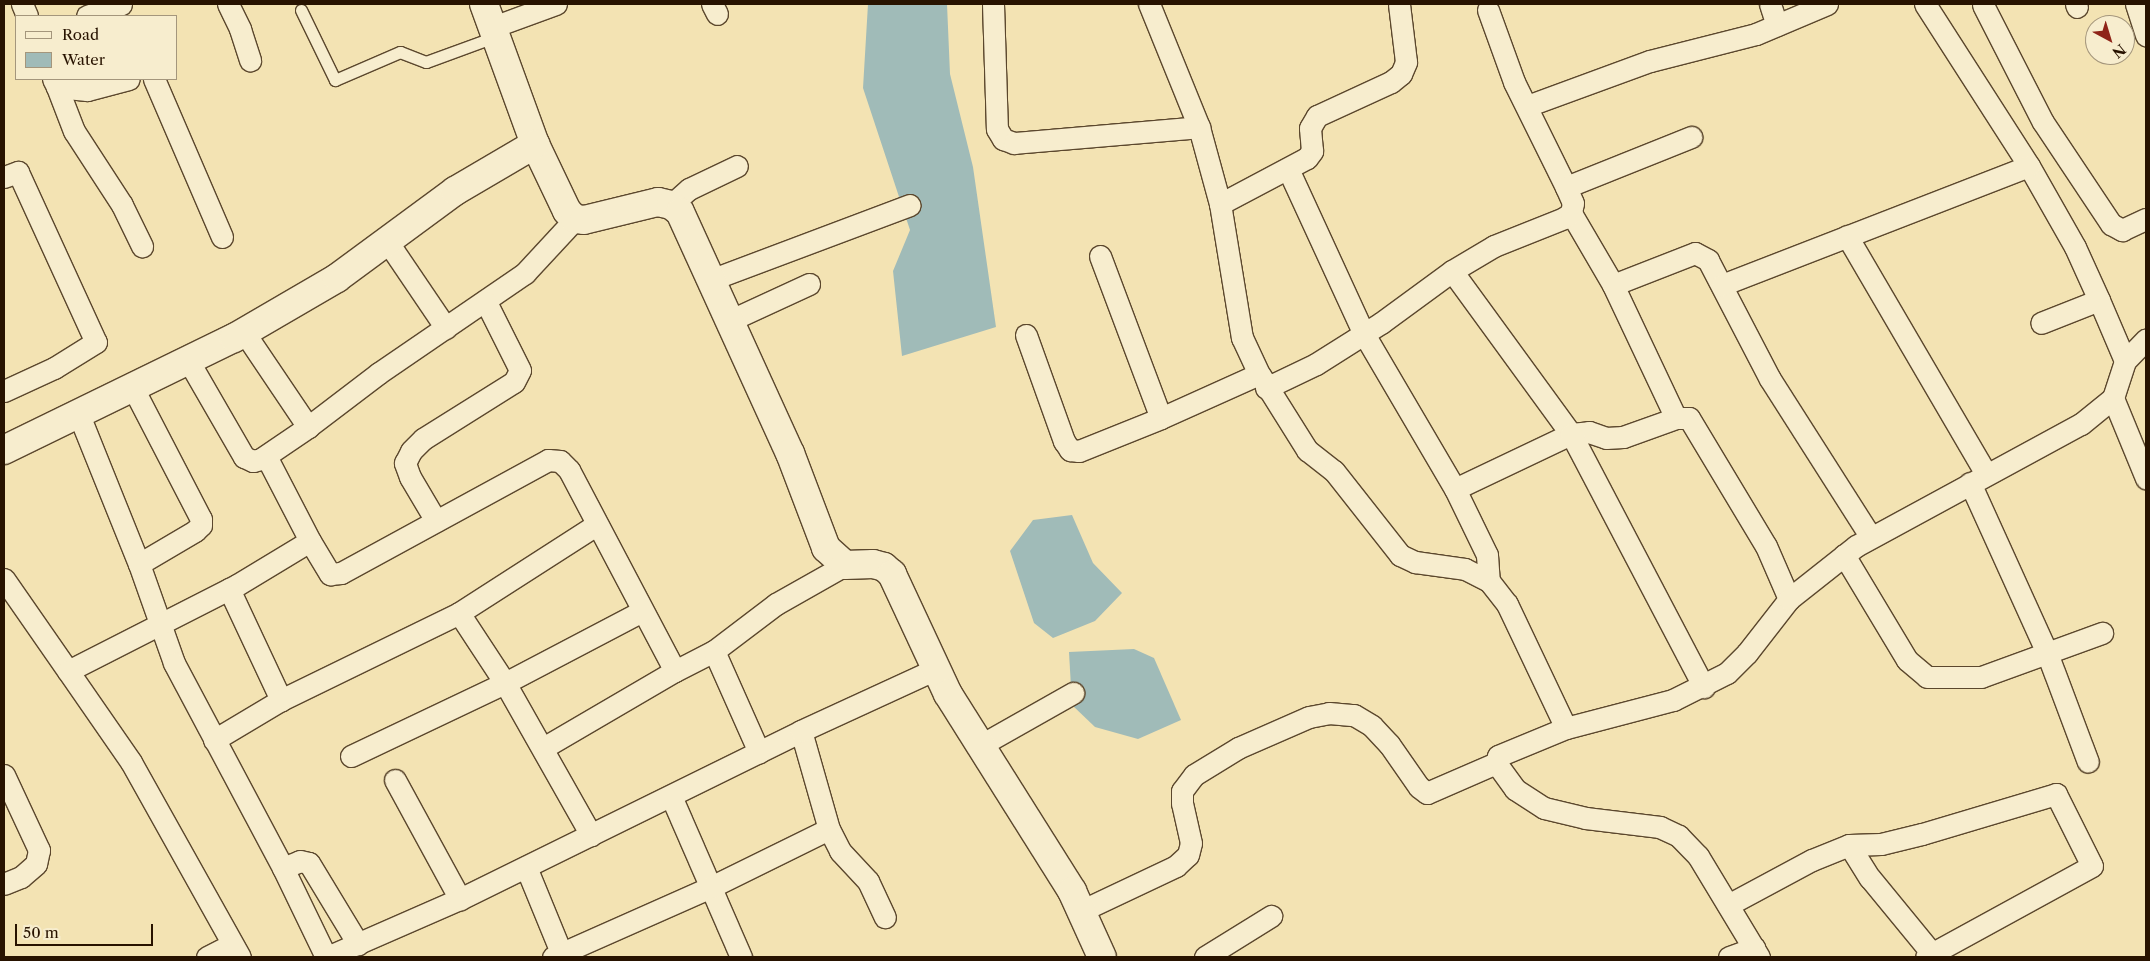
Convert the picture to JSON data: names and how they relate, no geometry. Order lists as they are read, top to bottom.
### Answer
{
  "legend": ["Road", "Water"],
  "scale_bar": "50 m",
  "north": "bottom right"
}
